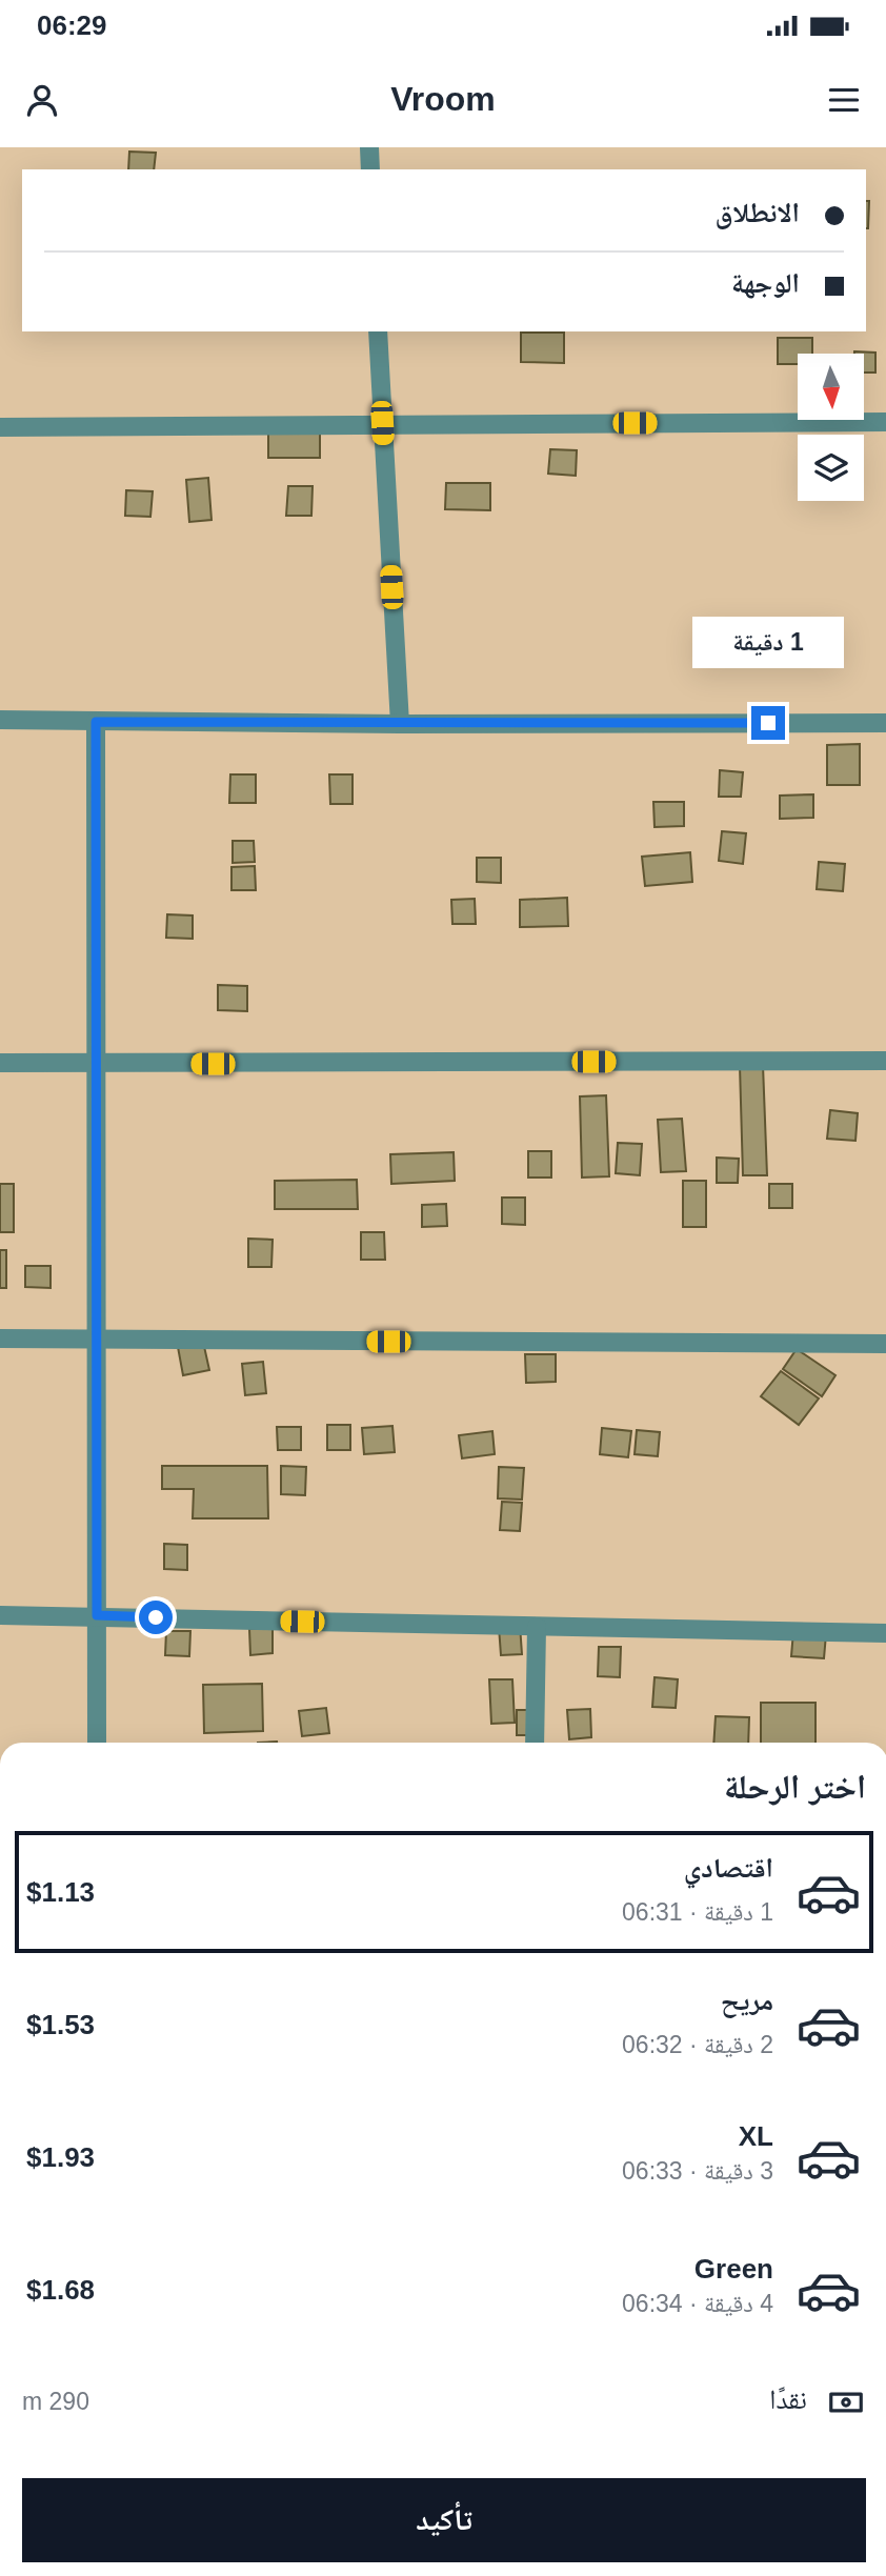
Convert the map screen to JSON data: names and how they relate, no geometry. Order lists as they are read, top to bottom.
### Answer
{
  "north": "bottom",
  "page": {
    "status": "06:29",
    "header": "Vroom",
    "banner": ["الانطلاق", "الوجهة"],
    "bubble": "1 دقيقة",
    "heading": "اختر الرحلة",
    "list": [
      {
        "name": "اقتصادي",
        "note": "1 دقيقة · 06:31",
        "value": "$1.13"
      },
      {
        "name": "مريح",
        "note": "2 دقيقة · 06:32",
        "value": "$1.53"
      },
      {
        "name": "XL",
        "note": "3 دقيقة · 06:33",
        "value": "$1.93"
      },
      {
        "name": "Green",
        "note": "4 دقيقة · 06:34",
        "value": "$1.68"
      }
    ],
    "pay": ["نقدًا", "290 m"],
    "buttons": "تأكيد"
  }
}
